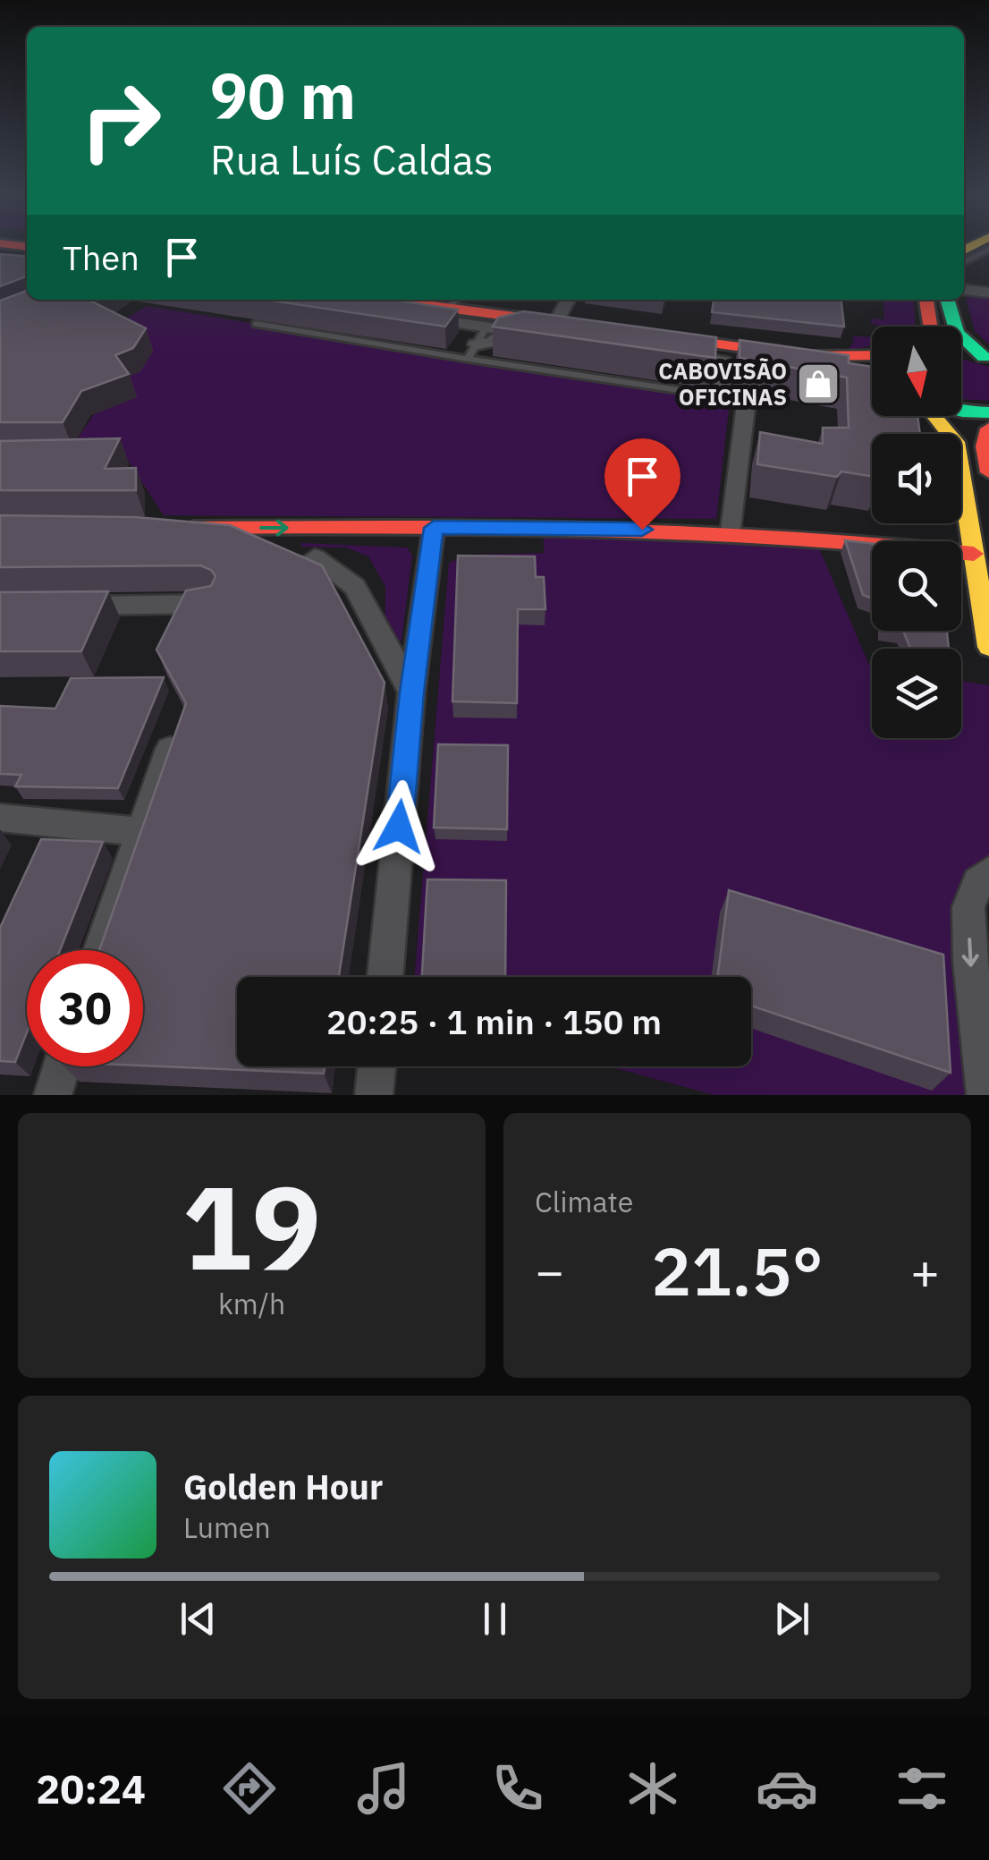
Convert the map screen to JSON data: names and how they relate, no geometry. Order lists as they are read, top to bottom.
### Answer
{
  "places": {
    "shop": ["CABOVISÃO OFICINAS"]
  },
  "north": "bottom",
  "page": {
    "turn": ["90 m", "Rua Luís Caldas"],
    "then": "Then",
    "limit": "30",
    "trip": "20:25 · 1 min · 150 m",
    "tile": [
      ["19", "km/h"],
      "Climate"
    ],
    "heat": ["−", "21.5°", "+"],
    "song": ["Golden Hour", "Lumen"],
    "tabs": "20:24"
  }
}
